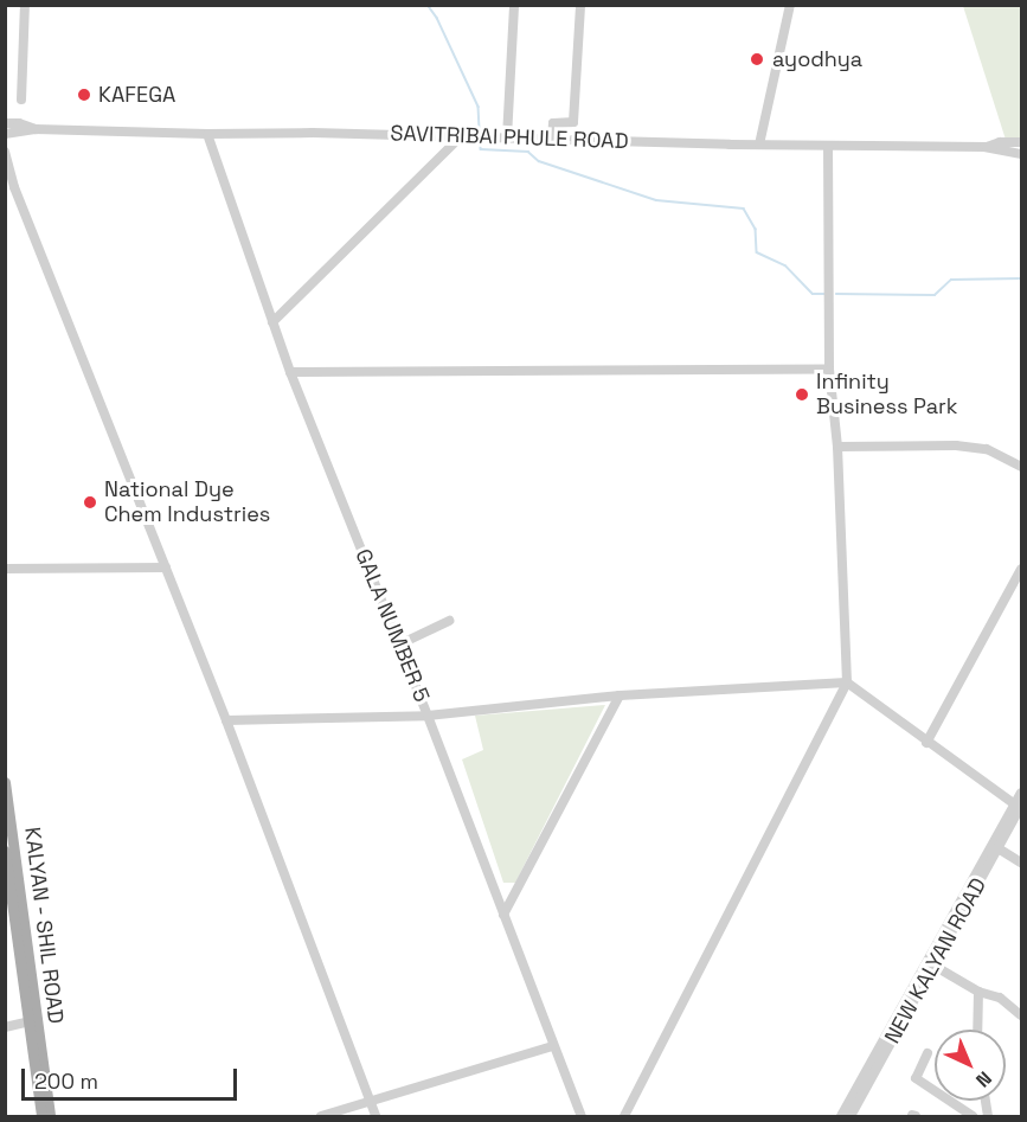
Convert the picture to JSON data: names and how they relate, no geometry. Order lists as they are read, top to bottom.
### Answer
{
  "streets": {
    "main road": ["KALYAN - SHIL ROAD"],
    "street": ["SAVITRIBAI PHULE ROAD", "GALA NUMBER 5", "NEW KALYAN ROAD"]
  },
  "crossings": [
    ["SAVITRIBAI PHULE ROAD", "GALA NUMBER 5"]
  ],
  "places": [
    "ayodhya",
    "KAFEGA",
    "Infinity Business Park",
    "National Dye Chem Industries"
  ],
  "scale_bar": "200 m",
  "north": "bottom right"
}
